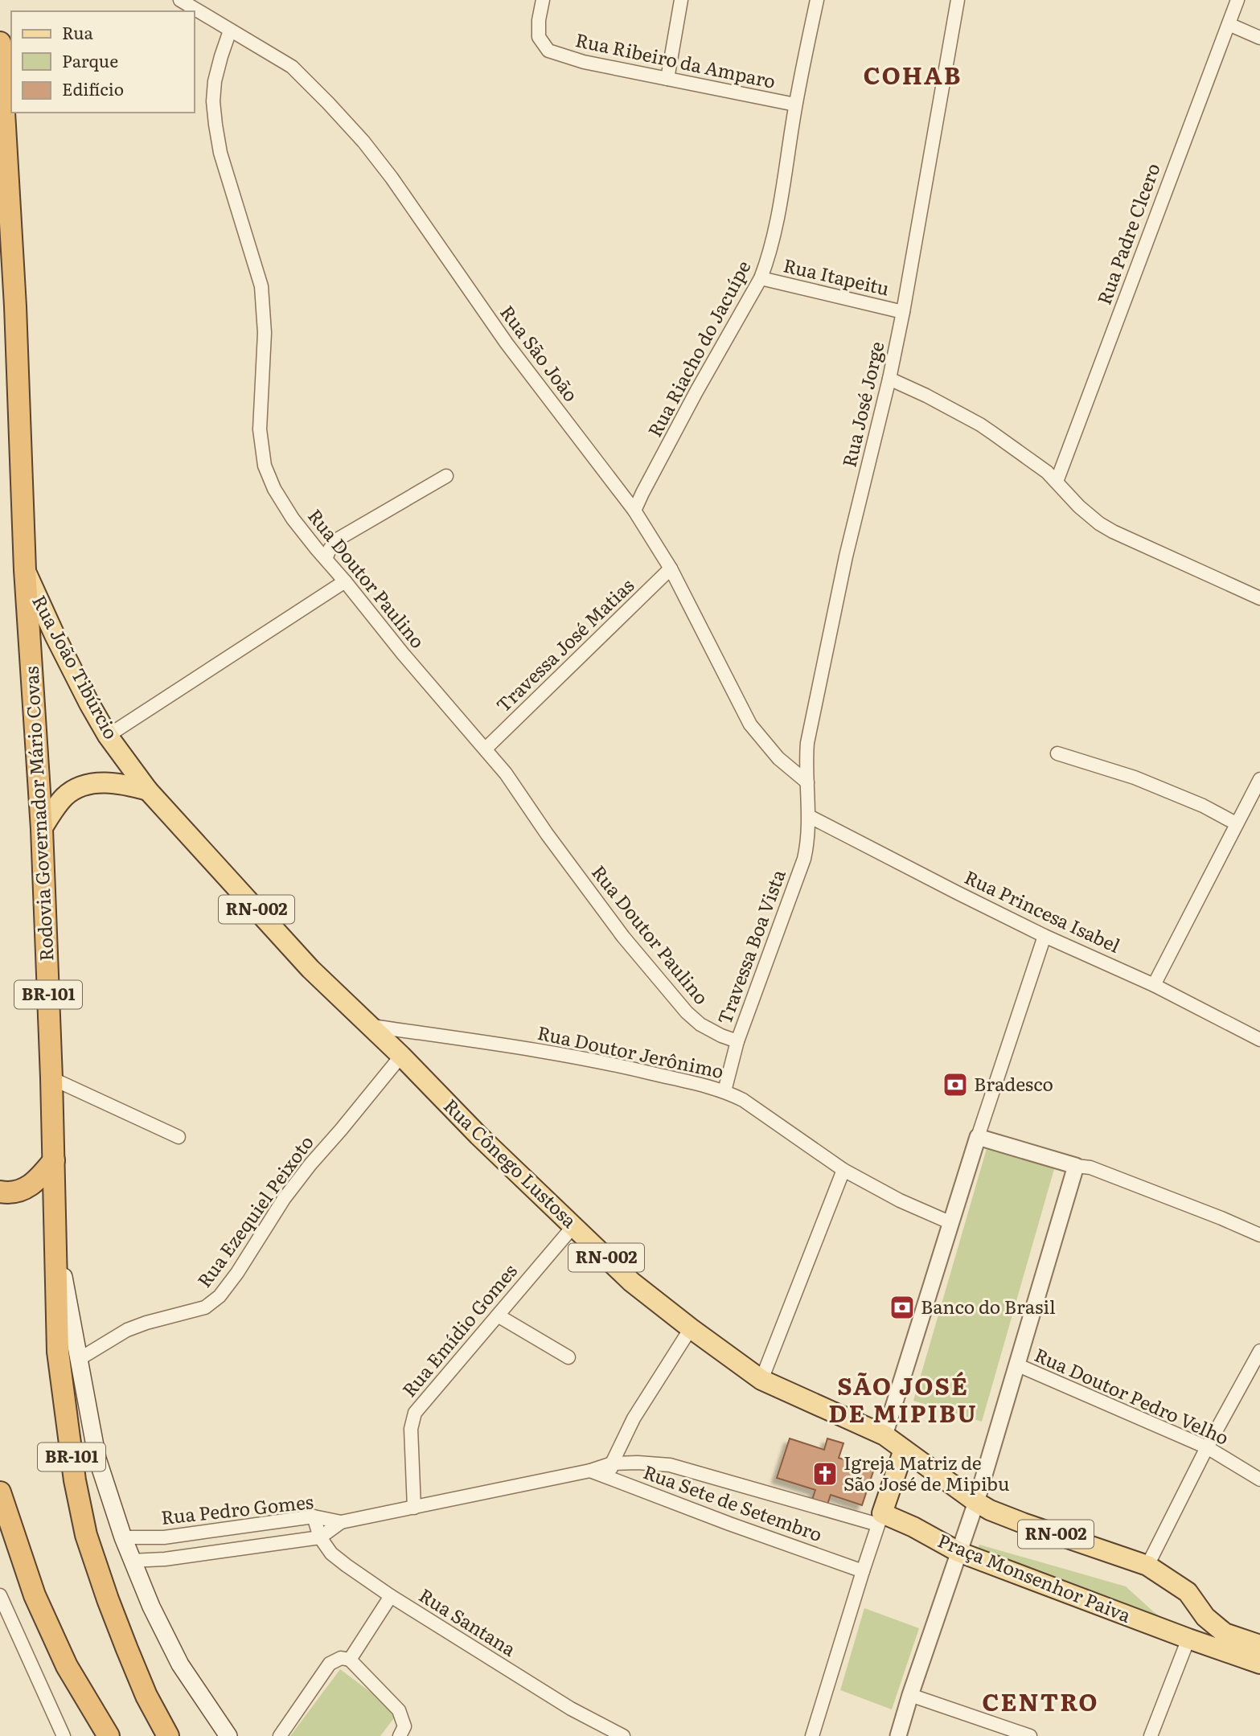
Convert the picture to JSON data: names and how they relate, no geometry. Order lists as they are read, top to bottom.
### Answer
{
  "streets": {
    "highway": ["Rodovia Governador Mário Covas", "BR-101"],
    "main road": [
      "Rua João Tibúrcio",
      "RN-002",
      "Rua Cônego Lustosa",
      "Praça Monsenhor Paiva"
    ],
    "street": [
      "Rua Ribeiro da Amparo",
      "Rua Padre Clcero",
      "Rua Itapeitu",
      "Rua Riacho do Jacuípe",
      "Rua São João",
      "Rua José Jorge",
      "Rua Doutor Paulino",
      "Travessa José Matias",
      "Rua Princesa Isabel",
      "Travessa Boa Vista",
      "Rua Doutor Jerônimo",
      "Rua Ezequiel Peixoto",
      "Rua Emídio Gomes",
      "Rua Doutor Pedro Velho",
      "Rua Sete de Setembro",
      "Rua Pedro Gomes",
      "Rua Santana"
    ]
  },
  "crossings": [
    ["Rua Ribeiro da Amparo", "Rua Riacho do Jacuípe"],
    ["Rua Itapeitu", "Rua Riacho do Jacuípe"],
    ["Rua Itapeitu", "Rua José Jorge"],
    ["Rua Riacho do Jacuípe", "Rua São João"],
    ["Rua São João", "Rua José Jorge"],
    ["Rua São João", "Rua Doutor Paulino"],
    ["Rua São João", "Travessa José Matias"],
    ["Rua José Jorge", "Rua Princesa Isabel"],
    ["Rua José Jorge", "Travessa Boa Vista"],
    ["Rua Doutor Paulino", "Travessa José Matias"],
    ["Rua Doutor Paulino", "Travessa Boa Vista"],
    ["Rua João Tibúrcio", "Rodovia Governador Mário Covas"],
    ["Rua João Tibúrcio", "Rua Doutor Jerônimo"],
    ["Rua João Tibúrcio", "Rua Cônego Lustosa"],
    ["RN-002", "Rua Cônego Lustosa"],
    ["RN-002", "Praça Monsenhor Paiva"],
    ["Rua Princesa Isabel", "Travessa Boa Vista"],
    ["Travessa Boa Vista", "Rua Doutor Jerônimo"],
    ["Rua Doutor Jerônimo", "Rua Cônego Lustosa"],
    ["Rua Cônego Lustosa", "Rua Ezequiel Peixoto"],
    ["Rua Cônego Lustosa", "Rua Emídio Gomes"],
    ["Rua Pedro Gomes", "Rua Santana"]
  ],
  "districts": ["COHAB", "SÃO JOSÉ DE MIPIBU", "CENTRO"],
  "places": {
    "bank": ["Bradesco", "Banco do Brasil"],
    "church": ["Igreja Matriz de São José de Mipibu"]
  },
  "legend": ["Rua", "Parque", "Edifício"]
}
